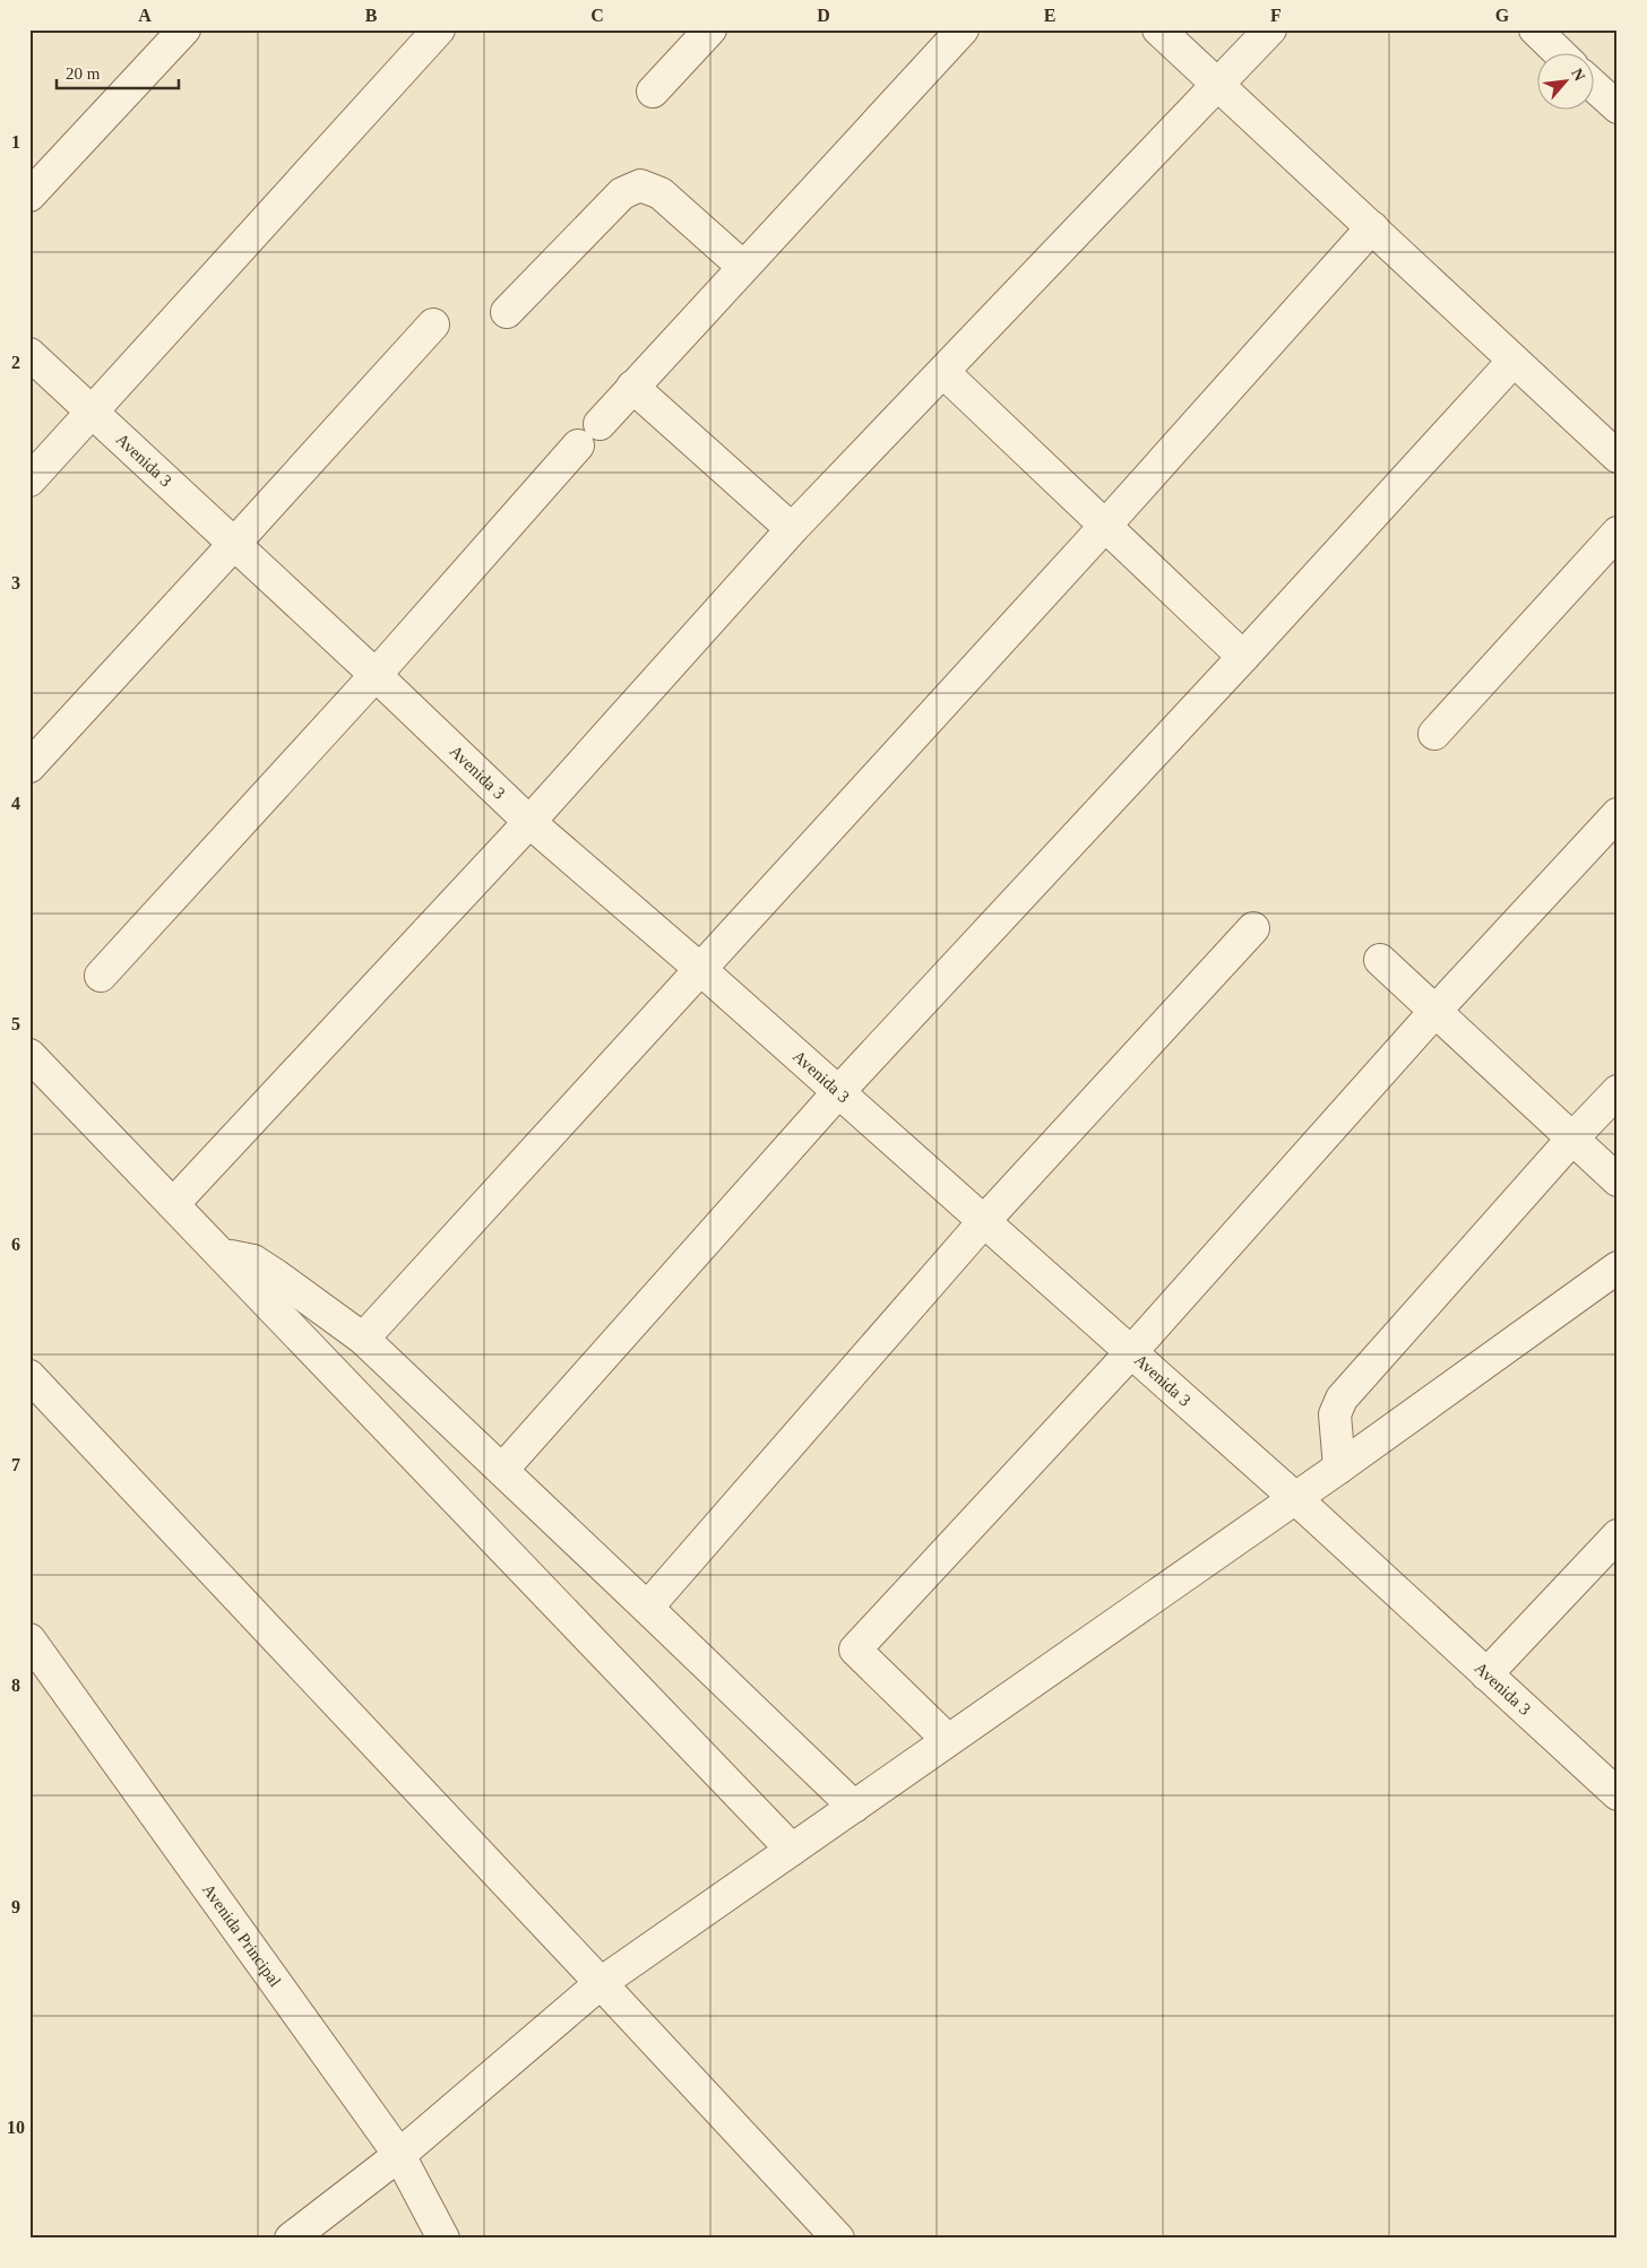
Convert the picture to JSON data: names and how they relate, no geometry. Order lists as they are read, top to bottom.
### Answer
{
  "streets": {
    "street": ["Avenida 3", "Avenida Principal"]
  },
  "scale_bar": "20 m",
  "north": "top right",
  "grid": {
    "columns": [
      "A",
      "B",
      "C",
      "D",
      "E",
      "F",
      "G"
    ],
    "rows": [
      "1",
      "2",
      "3",
      "4",
      "5",
      "6",
      "7",
      "8",
      "9",
      "10"
    ]
  }
}
